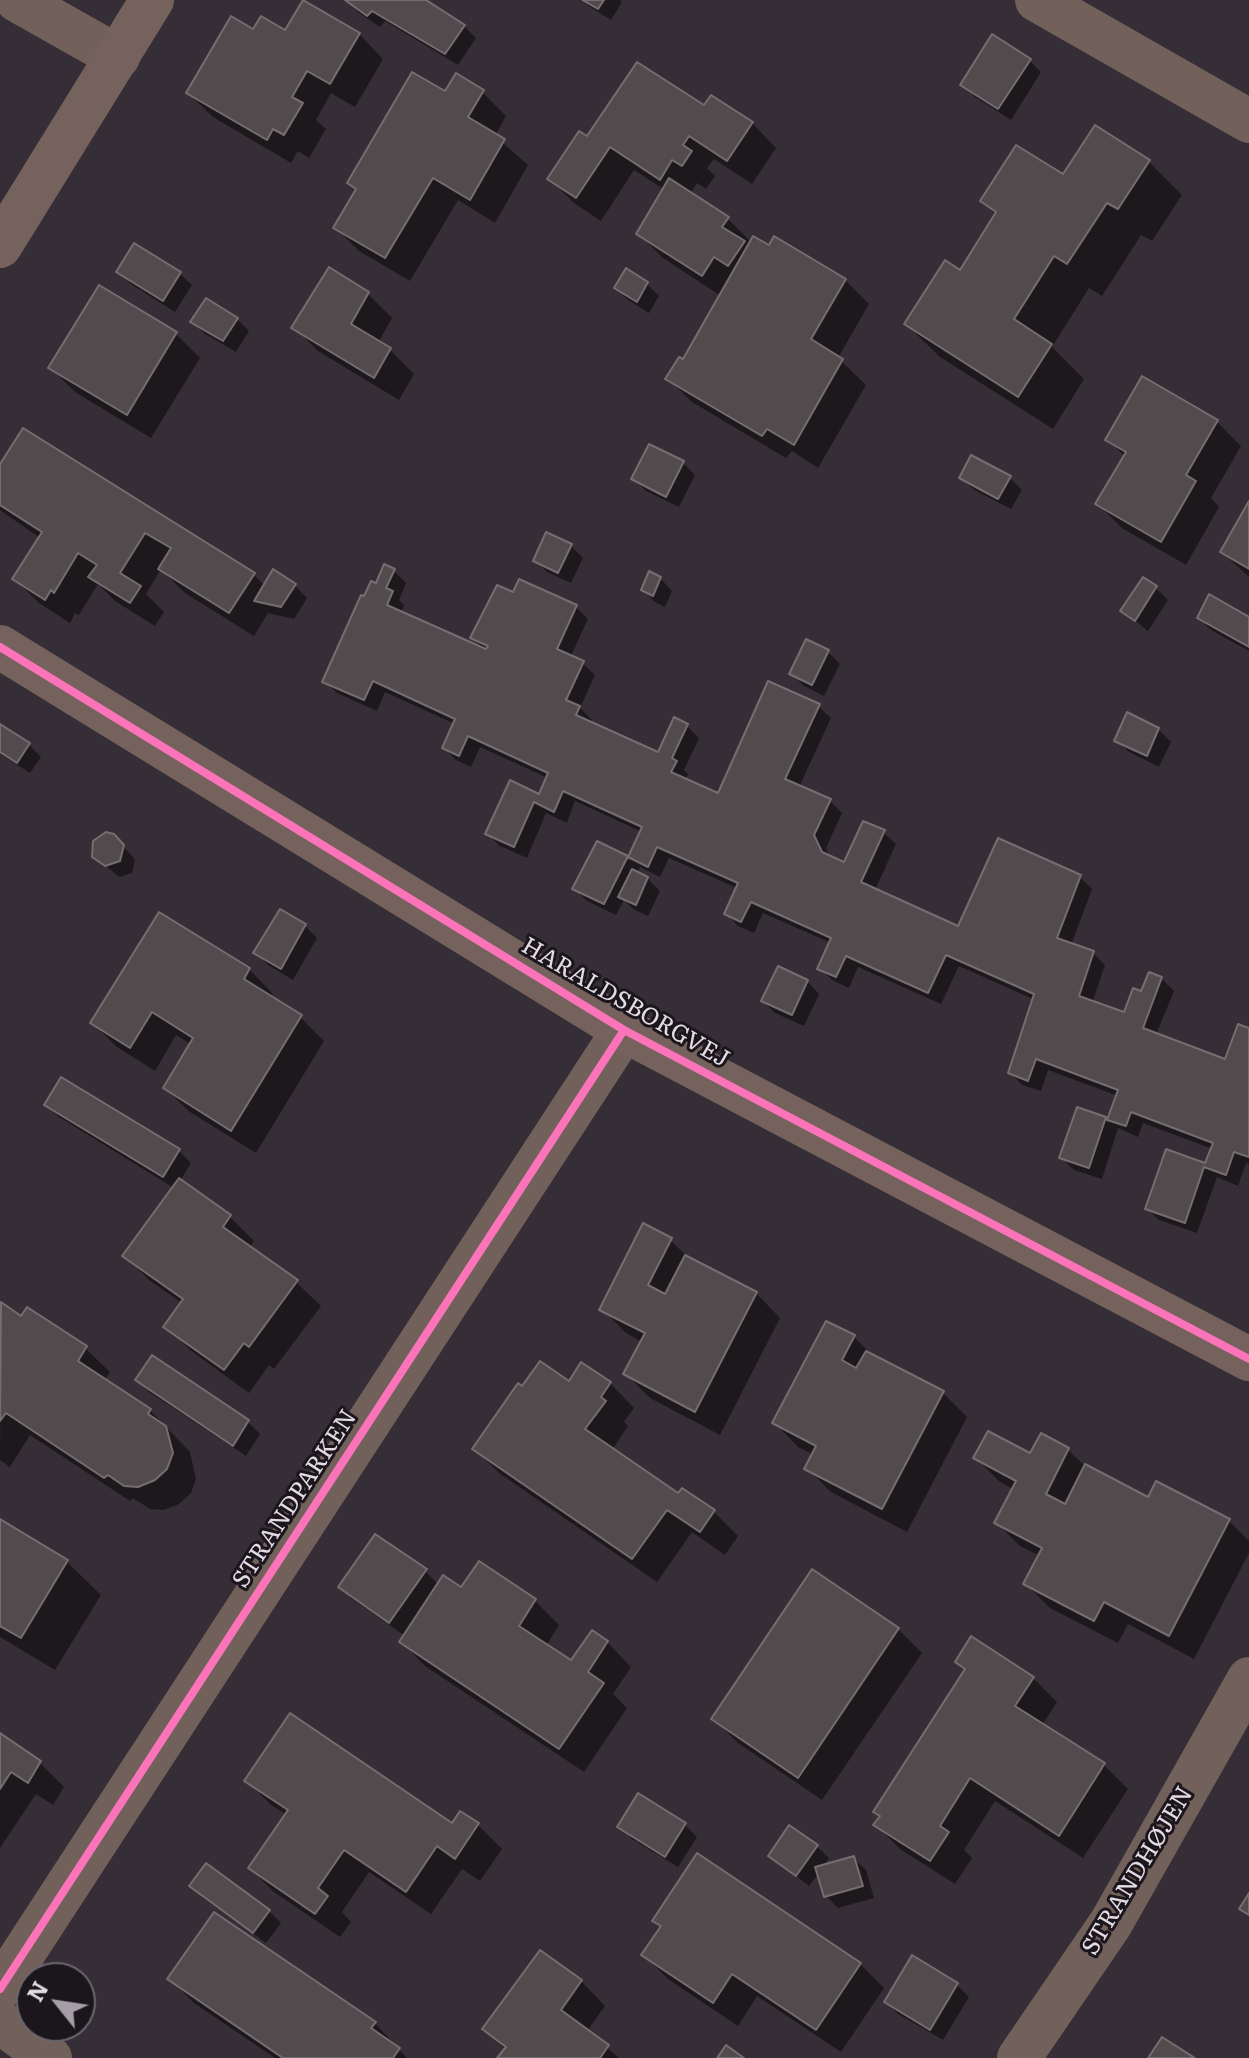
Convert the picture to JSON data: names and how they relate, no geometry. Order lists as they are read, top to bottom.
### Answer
{
  "streets": {
    "street": ["HARALDSBORGVEJ", "STRANDPARKEN", "STRANDHØJEN"]
  },
  "crossings": [
    ["HARALDSBORGVEJ", "STRANDPARKEN"]
  ],
  "north": "top left"
}
